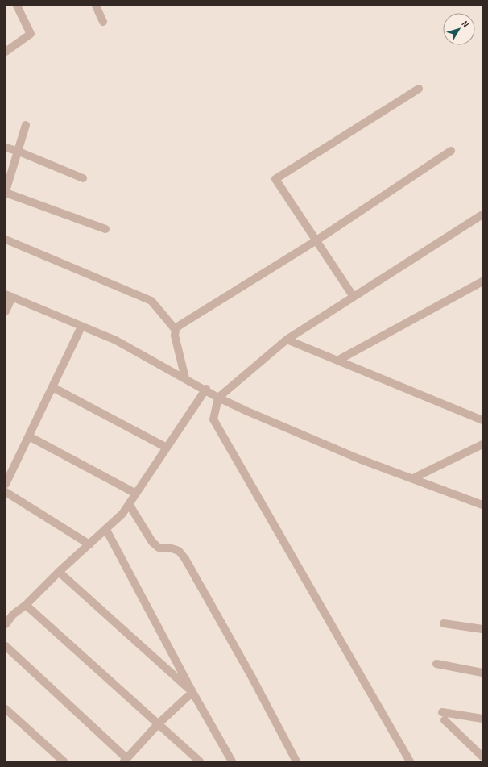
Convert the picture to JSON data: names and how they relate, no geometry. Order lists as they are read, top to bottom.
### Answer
{
  "north": "top right"
}
